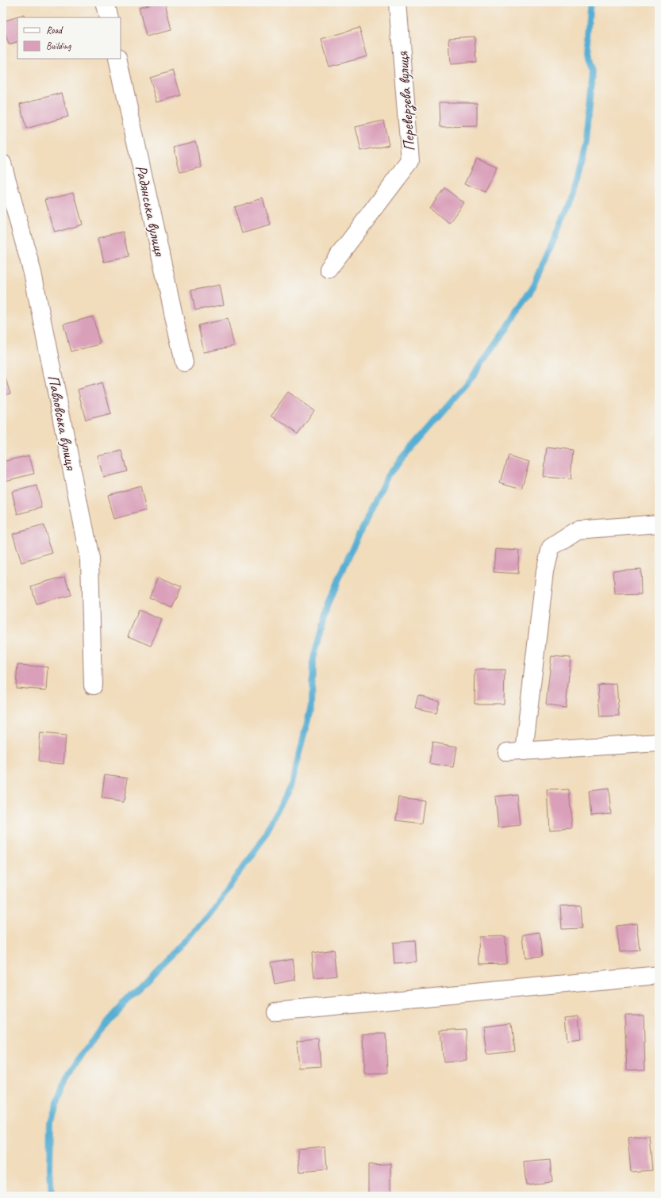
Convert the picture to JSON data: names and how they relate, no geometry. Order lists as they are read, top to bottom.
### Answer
{
  "streets": {
    "street": ["Переверзєва вулиця", "Радянська вулиця", "Павловська вулиця"]
  },
  "legend": ["Road", "Building"]
}
